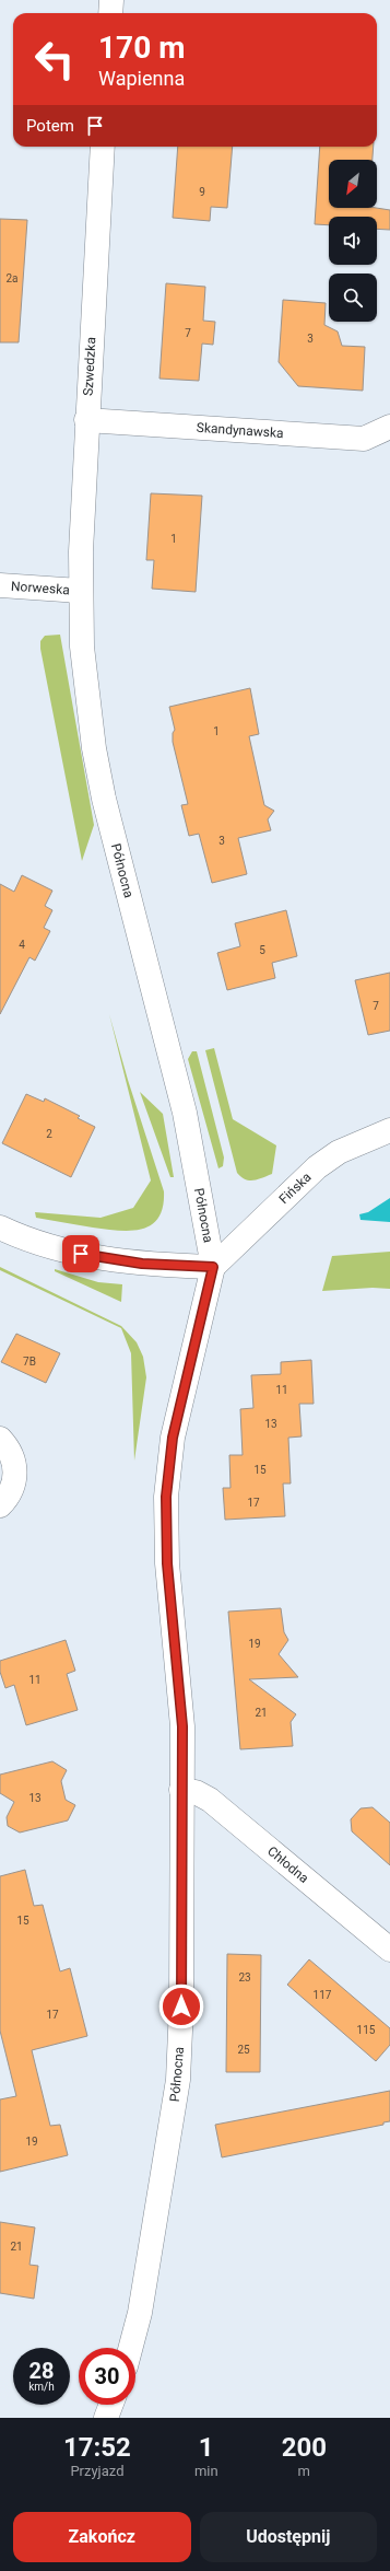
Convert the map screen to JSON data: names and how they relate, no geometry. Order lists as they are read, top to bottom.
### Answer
{
  "streets": {
    "street": [
      "Szwedzka",
      "Skandynawska",
      "Norweska",
      "Północna",
      "Fińska",
      "Chłodna"
    ]
  },
  "crossings": [
    ["Szwedzka", "Skandynawska"],
    ["Szwedzka", "Norweska"],
    ["Szwedzka", "Północna"],
    ["Norweska", "Północna"],
    ["Północna", "Fińska"],
    ["Północna", "Chłodna"]
  ],
  "house_numbers": [
    "9",
    "2a",
    "7",
    "3",
    "1",
    "1",
    "3",
    "4",
    "5",
    "7",
    "2",
    "7B",
    "11",
    "13",
    "15",
    "17",
    "19",
    "11",
    "21",
    "13",
    "15",
    "23",
    "117",
    "17",
    "115",
    "25",
    "19",
    "21"
  ],
  "north": "bottom left",
  "page": {
    "turn": ["170 m", "Wapienna"],
    "then": "Potem",
    "speed": "28 km/h",
    "limit": "30",
    "eta": [
      "17:52",
      "Przyjazd",
      "1",
      "min",
      "200",
      "m"
    ],
    "buttons": ["Zakończ", "Udostępnij"]
  }
}
